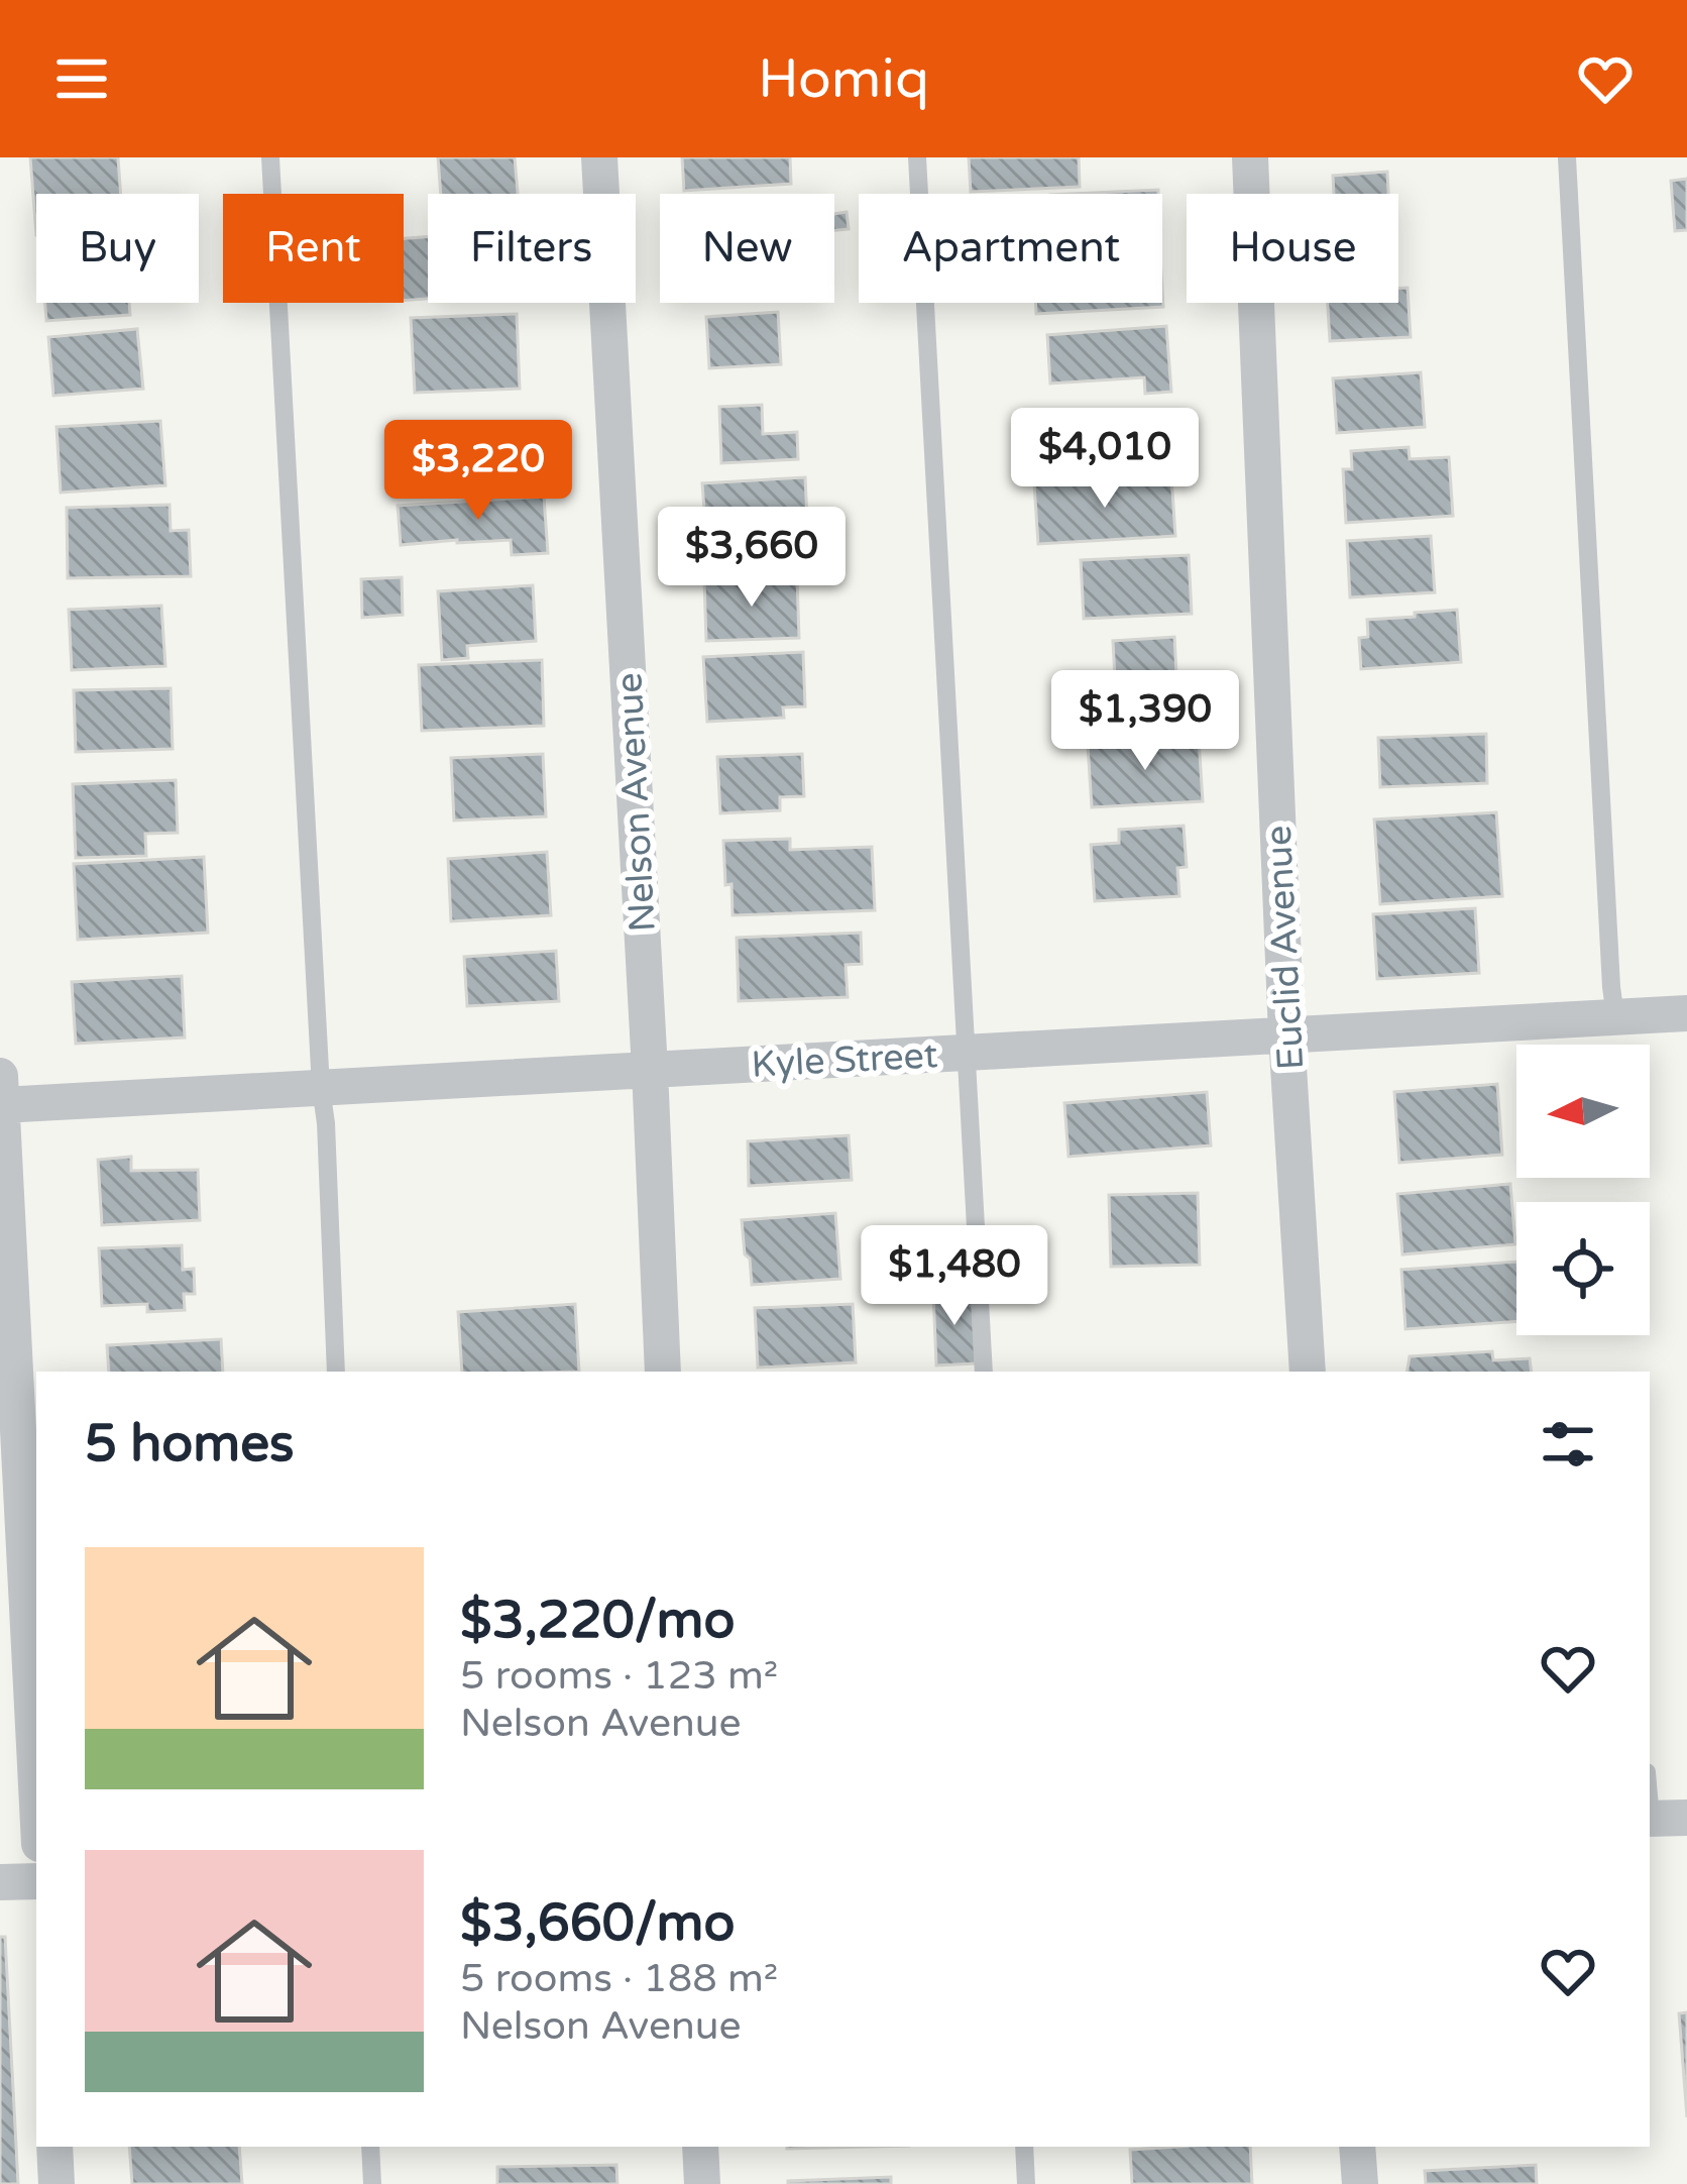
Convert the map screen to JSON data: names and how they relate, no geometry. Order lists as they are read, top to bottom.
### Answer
{
  "streets": {
    "street": ["Nelson Avenue", "Euclid Avenue", "Kyle Street"]
  },
  "crossings": [
    ["Nelson Avenue", "Kyle Street"],
    ["Euclid Avenue", "Kyle Street"]
  ],
  "north": "left",
  "page": {
    "header": "Homiq",
    "chip": [
      "Buy",
      "Rent",
      "Filters",
      "New",
      "Apartment",
      "House"
    ],
    "price": [
      "$4,010",
      "$3,220",
      "$3,660",
      "$1,390",
      "$1,480"
    ],
    "heading": "5 homes",
    "list": [
      {
        "name": "$3,220/mo",
        "note": "5 rooms · 123 m² · Nelson Avenue"
      },
      {
        "name": "$3,660/mo",
        "note": "5 rooms · 188 m² · Nelson Avenue"
      }
    ]
  }
}
